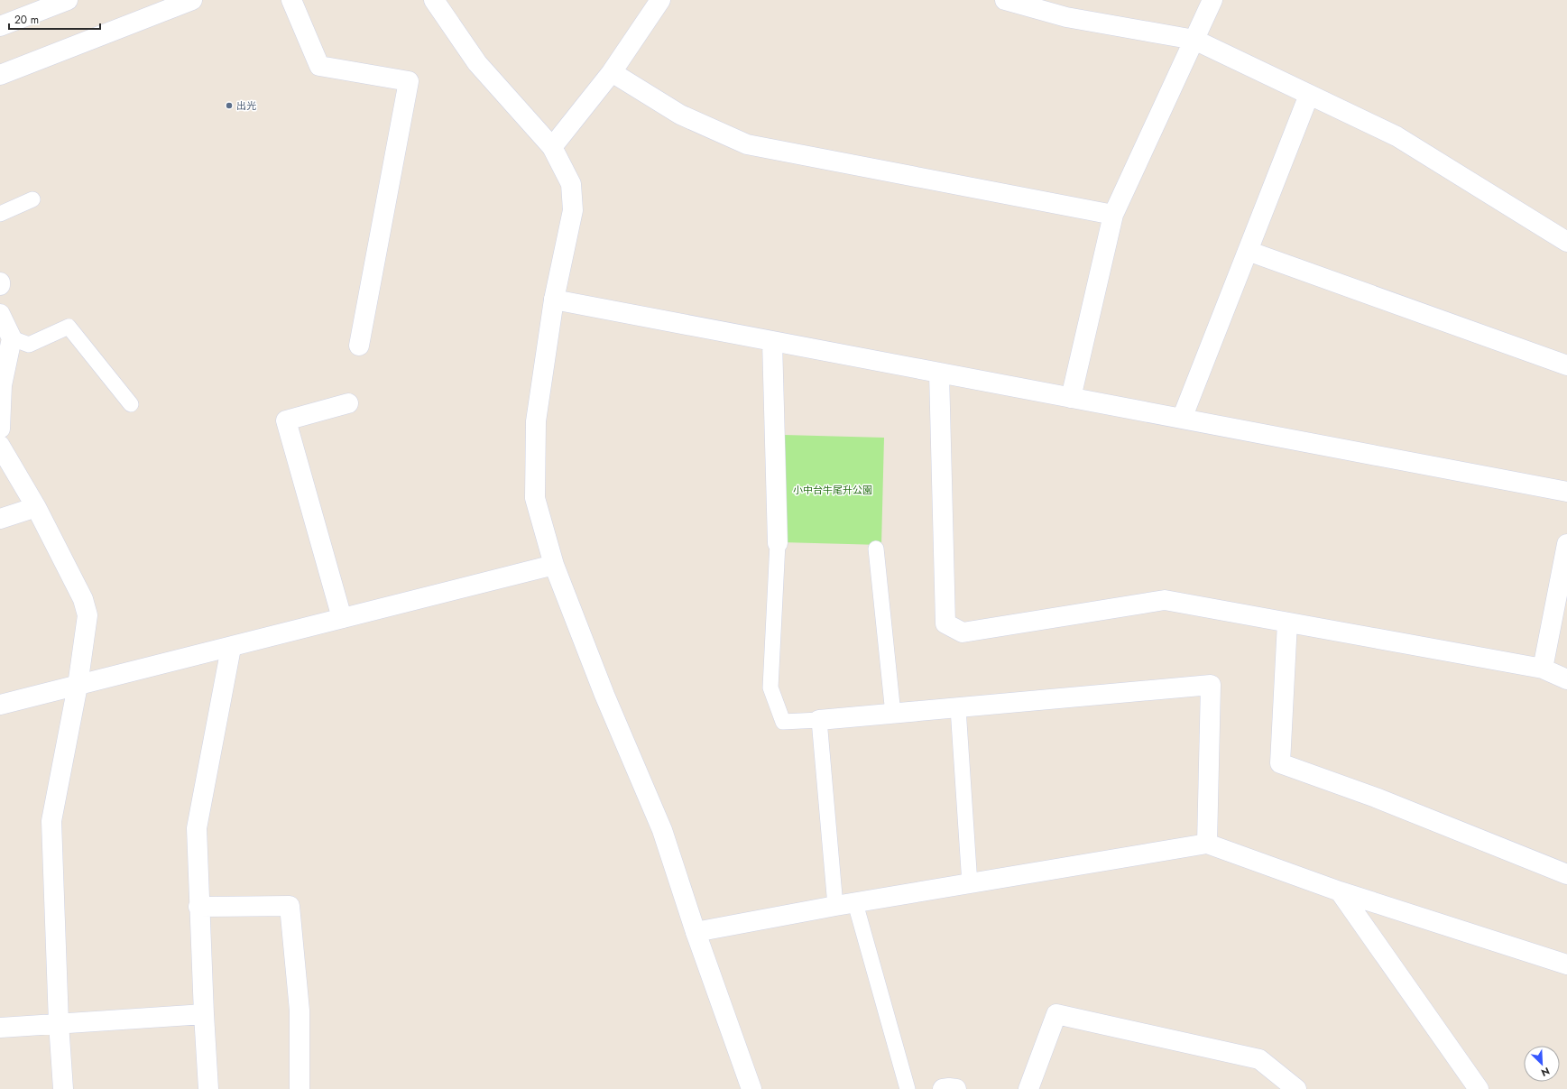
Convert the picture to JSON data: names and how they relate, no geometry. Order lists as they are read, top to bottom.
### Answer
{
  "parks": ["小中台牛尾升公園"],
  "places": ["出光"],
  "scale_bar": "20 m",
  "north": "bottom right"
}
